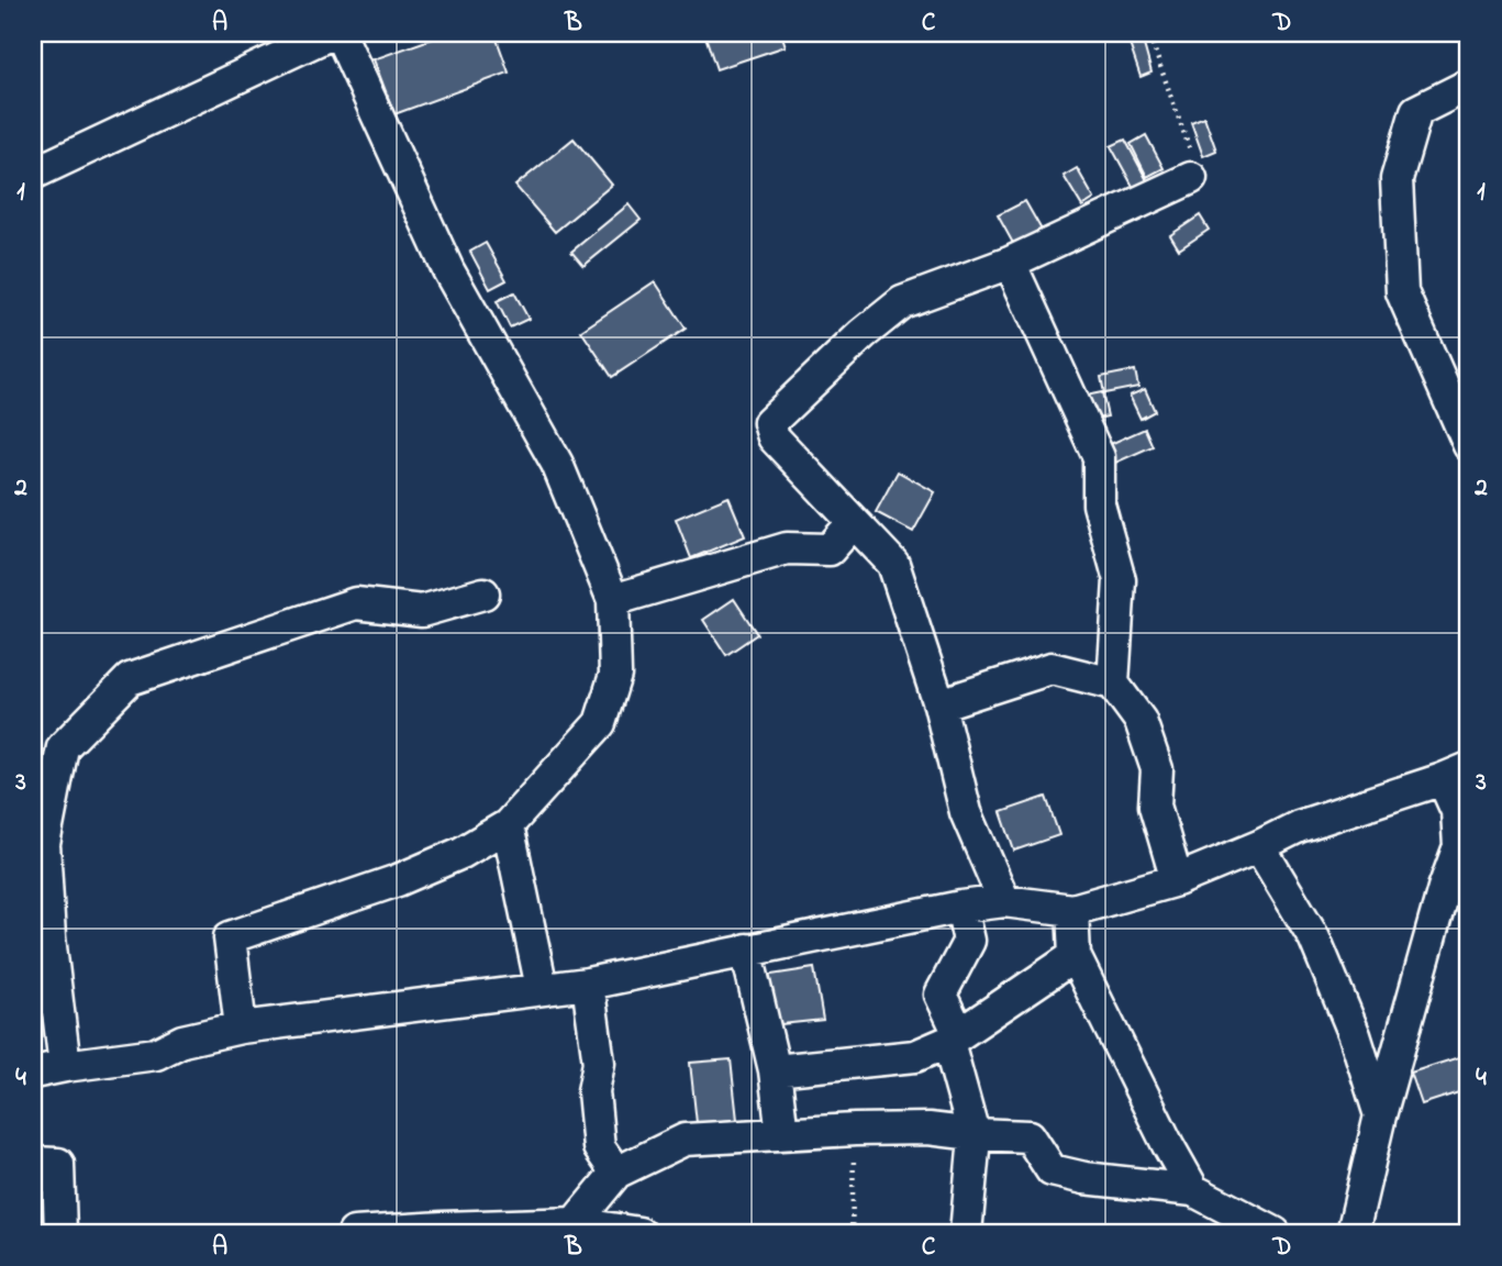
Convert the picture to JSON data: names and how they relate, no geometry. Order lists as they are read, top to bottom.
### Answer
{
  "grid": {
    "columns": [
      "A",
      "B",
      "C",
      "D"
    ],
    "rows": [
      "1",
      "2",
      "3",
      "4"
    ]
  }
}
